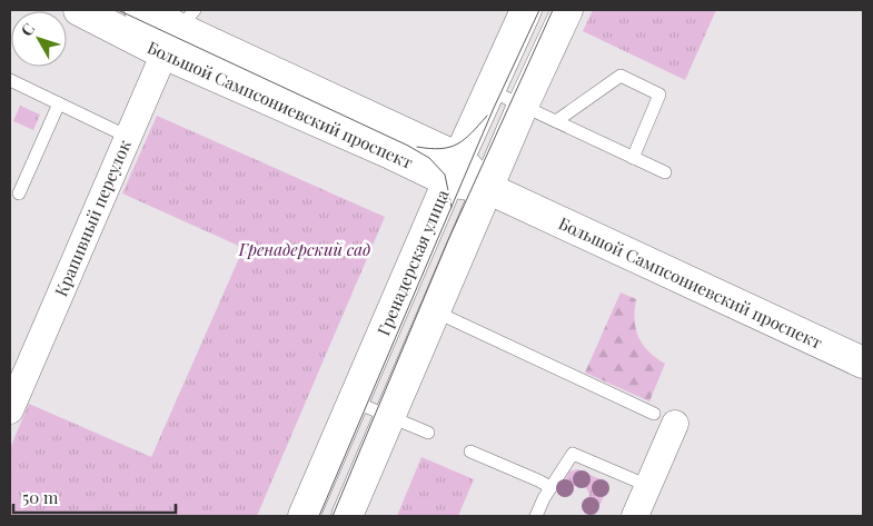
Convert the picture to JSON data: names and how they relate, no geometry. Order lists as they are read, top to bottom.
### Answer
{
  "streets": {
    "main road": ["Большой Сампсониевский проспект", "Гренадерская улица"],
    "street": ["Крапивный переулок"]
  },
  "crossings": [
    ["Большой Сампсониевский проспект", "Крапивный переулок"],
    ["Большой Сампсониевский проспект", "Гренадерская улица"]
  ],
  "parks": ["Гренадерский сад"],
  "scale_bar": "50 m",
  "north": "top left"
}
